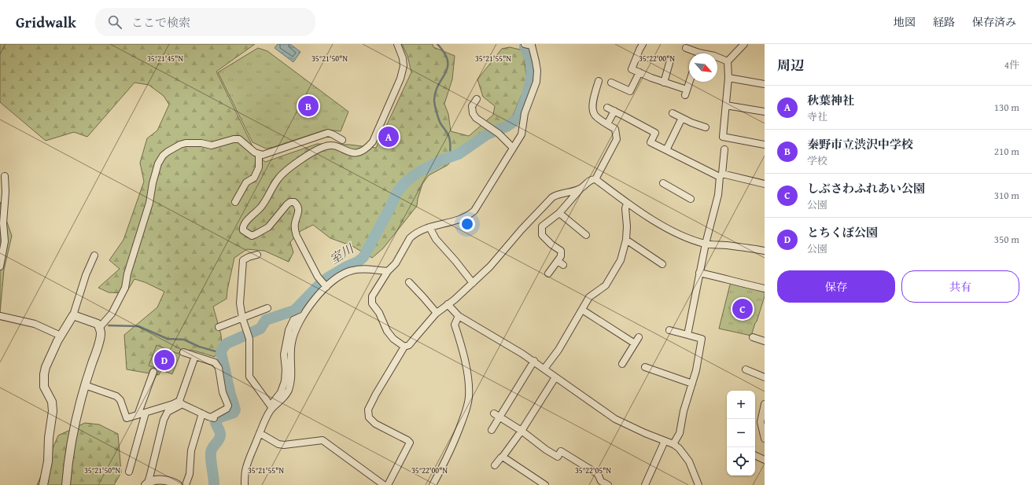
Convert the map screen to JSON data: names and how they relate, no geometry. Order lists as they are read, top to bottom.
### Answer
{
  "water": ["室川"],
  "north": "bottom right",
  "page": {
    "header": "Gridwalk",
    "search": "ここで検索",
    "nav": ["地図", "経路", "保存済み"],
    "heading": ["周辺", "4件"],
    "list": [
      {
        "mark": "A",
        "name": "秋葉神社",
        "note": "寺社",
        "value": "130 m"
      },
      {
        "mark": "B",
        "name": "秦野市立渋沢中学校",
        "note": "学校",
        "value": "210 m"
      },
      {
        "mark": "C",
        "name": "しぶさわふれあい公園",
        "note": "公園",
        "value": "310 m"
      },
      {
        "mark": "D",
        "name": "とちくぼ公園",
        "note": "公園",
        "value": "350 m"
      }
    ],
    "pins": [
      "B",
      "A",
      "C",
      "D"
    ],
    "buttons": ["保存", "共有"],
    "map_buttons": ["+", "−"]
  },
  "coordinates": [
    "35°21'45\"N",
    "35°21'50\"N",
    "35°21'55\"N",
    "35°22'00\"N",
    "35°22'05\"N"
  ]
}
